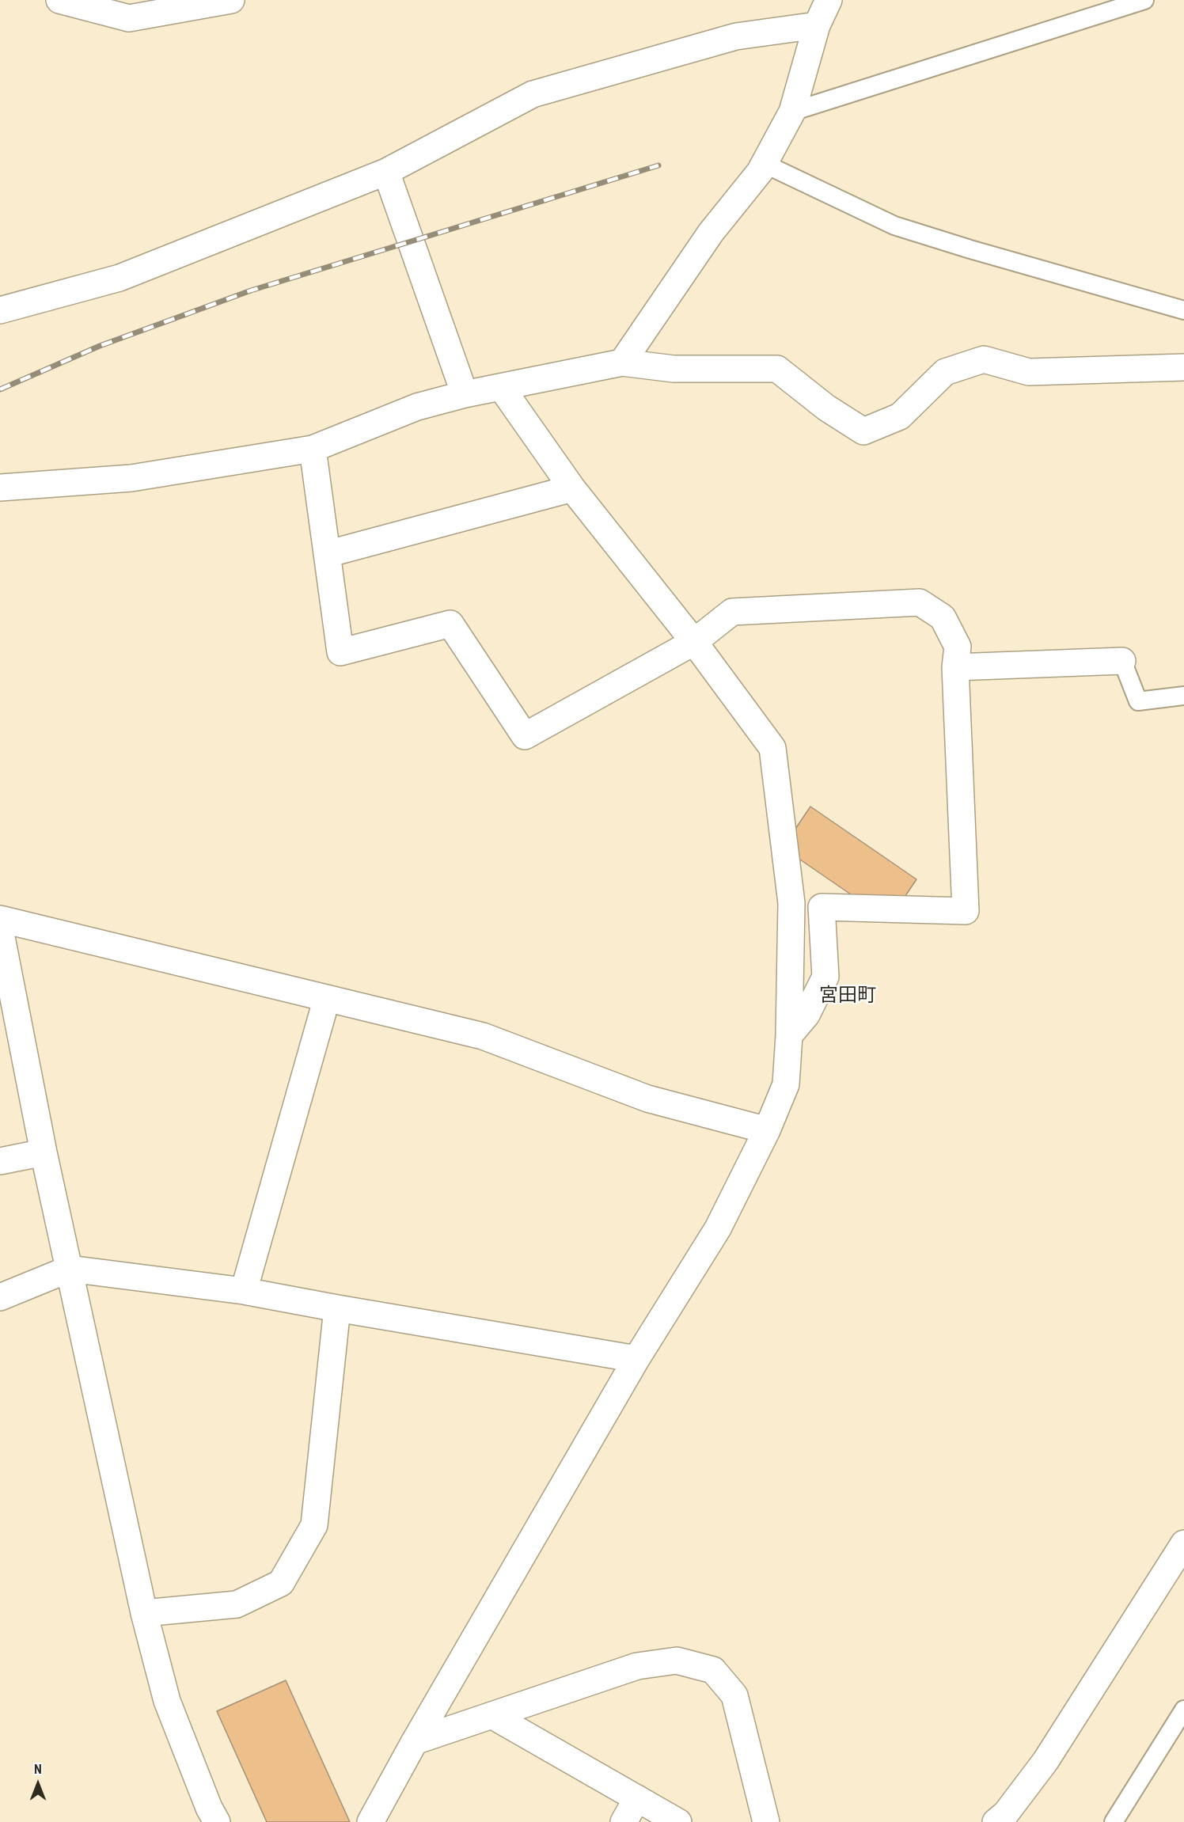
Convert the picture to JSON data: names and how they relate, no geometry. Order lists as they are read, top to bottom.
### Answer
{
  "districts": ["宮田町"],
  "north": "top"
}
